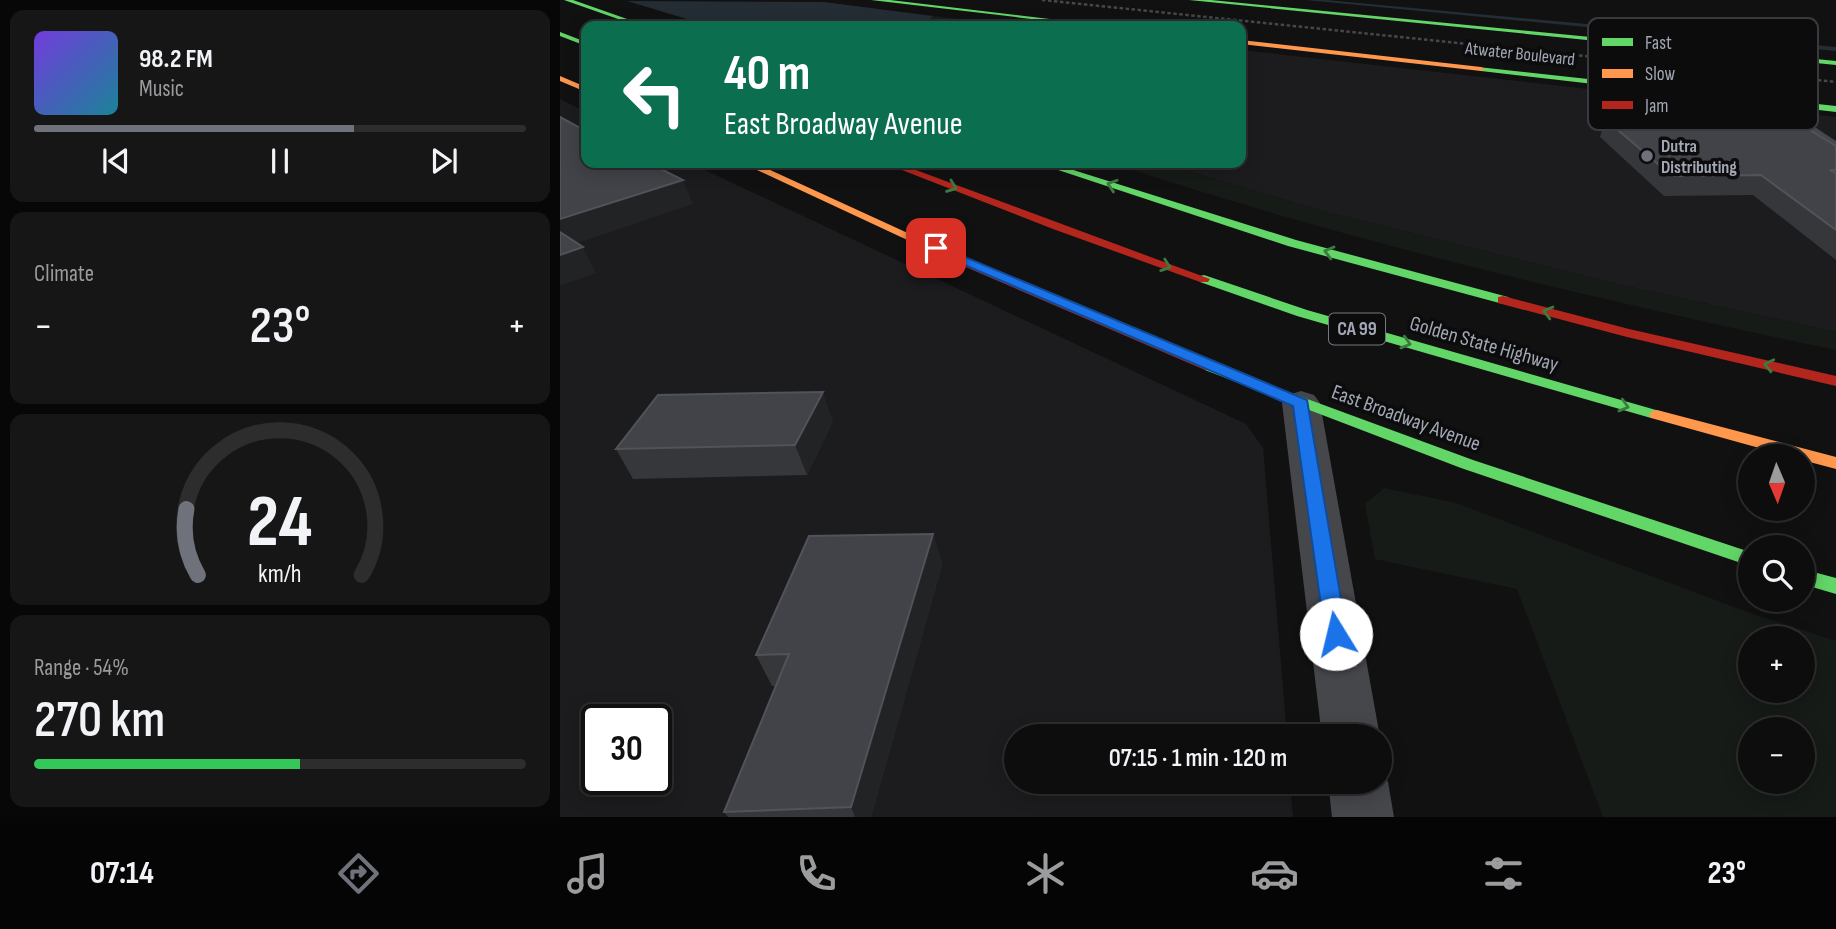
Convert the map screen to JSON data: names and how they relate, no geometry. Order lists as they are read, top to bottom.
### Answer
{
  "streets": {
    "main road": [
      "Atwater Boulevard",
      "CA 99",
      "Golden State Highway",
      "East Broadway Avenue"
    ]
  },
  "places": ["Dutra Distributing"],
  "legend": ["Fast", "Slow", "Jam"],
  "north": "bottom",
  "page": {
    "turn": ["40 m", "East Broadway Avenue"],
    "song": ["98.2 FM", "Music"],
    "tile": [
      "Climate",
      ["Range · 54%", "270 km"]
    ],
    "heat": ["−", "23°", "+"],
    "map_buttons": ["+", "−"],
    "limit": "30",
    "trip": "07:15 · 1 min · 120 m",
    "tabs": ["07:14", "23°"],
    "gauge": ["24", "km/h"]
  }
}
